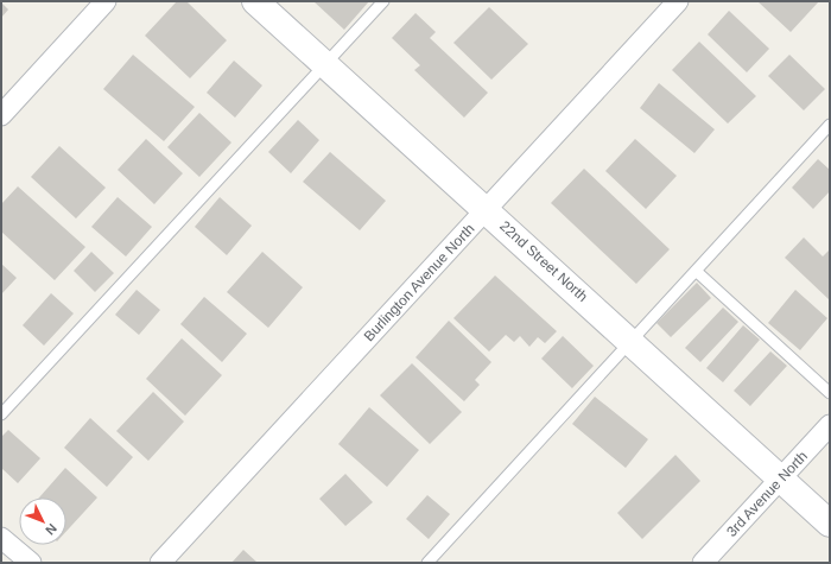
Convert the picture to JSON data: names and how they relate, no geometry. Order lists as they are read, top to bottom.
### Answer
{
  "streets": {
    "street": ["22nd Street North", "Burlington Avenue North", "3rd Avenue North"]
  },
  "crossings": [
    ["22nd Street North", "Burlington Avenue North"],
    ["22nd Street North", "3rd Avenue North"]
  ],
  "north": "bottom right"
}
